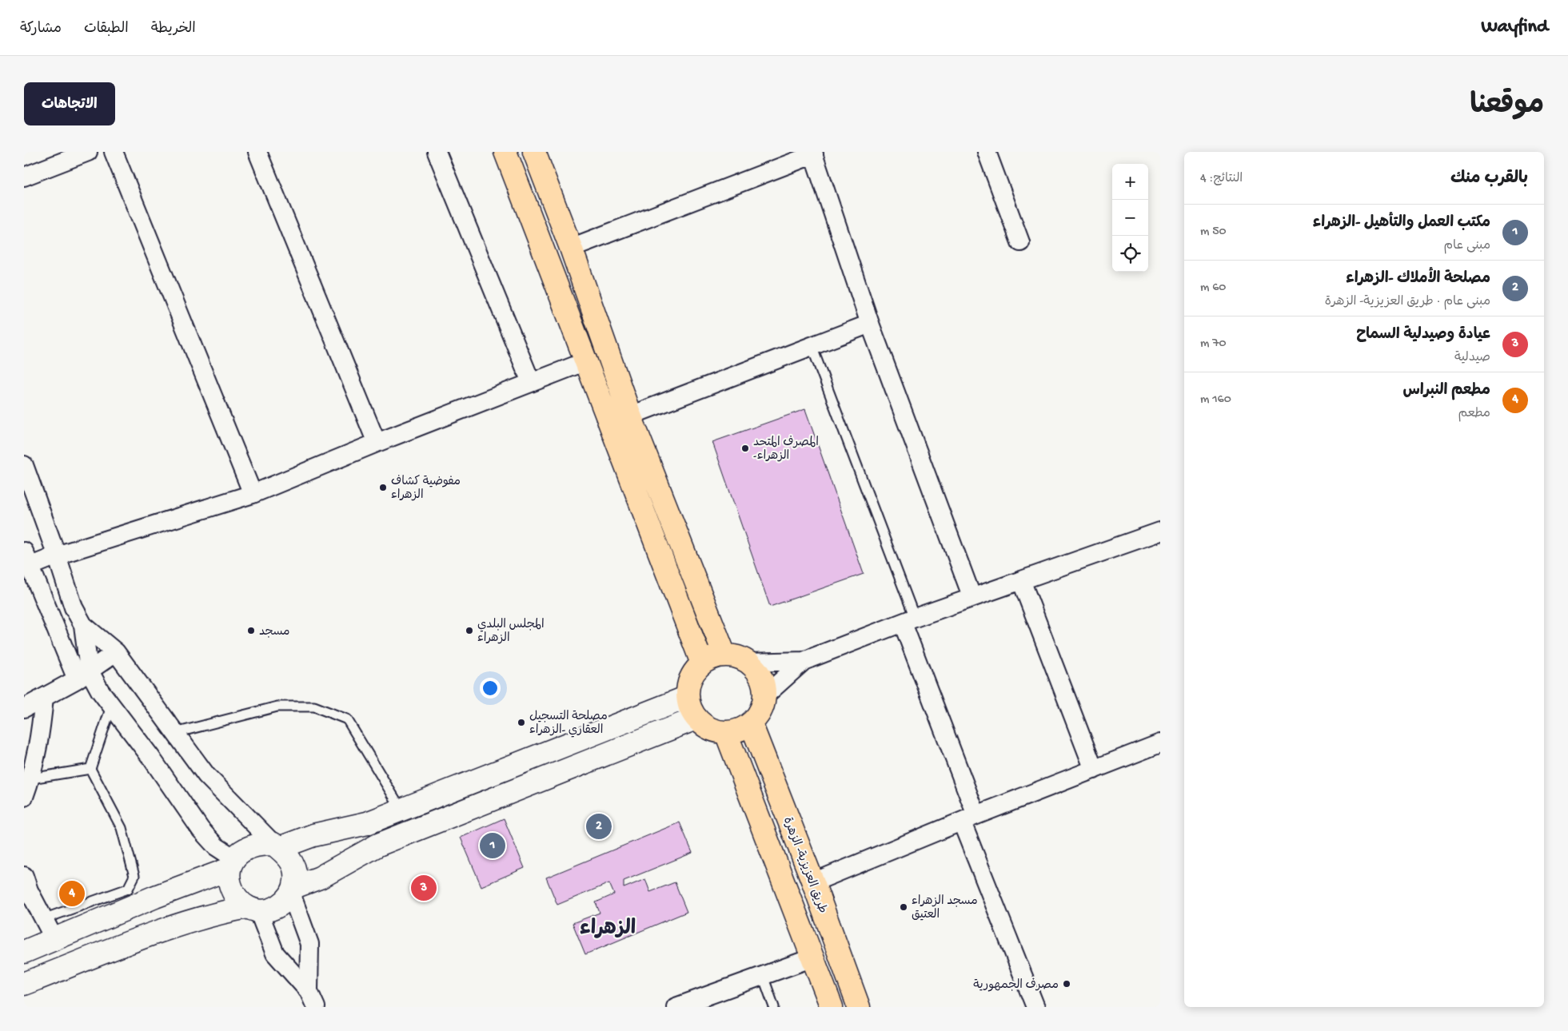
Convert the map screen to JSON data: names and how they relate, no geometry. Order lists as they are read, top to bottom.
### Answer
{
  "streets": {
    "main road": ["طريق العزيزية- الزهرة"]
  },
  "districts": ["الزهراء"],
  "places": [
    "المصرف المتحد -الزهراء",
    "مفوضية كشاف الزهراء",
    "مسجد",
    "المجلس البلدي الزهراء",
    "مصلحة التسجيل العقاري -الزهراء",
    "مسجد الزهراء العتيق",
    "مصرف الجمهورية"
  ],
  "page": {
    "header": "Wayfind",
    "nav": ["الخريطة", "الطبقات", "مشاركة"],
    "title": "موقعنا",
    "buttons": "الاتجاهات",
    "heading": ["بالقرب منك", "النتائج: 4"],
    "map_buttons": ["+", "−"],
    "list": [
      {
        "mark": "1",
        "name": "مكتب العمل والتأهيل -الزهراء",
        "note": "مبنى عام",
        "value": "50 m"
      },
      {
        "mark": "2",
        "name": "مصلحة الأملاك -الزهراء",
        "note": "مبنى عام · طريق العزيزية- الزهرة",
        "value": "60 m"
      },
      {
        "mark": "3",
        "name": "عيادة وصيدلية السماح",
        "note": "صيدلية",
        "value": "70 m"
      },
      {
        "mark": "4",
        "name": "مطعم النبراس",
        "note": "مطعم",
        "value": "160 m"
      }
    ],
    "pins": [
      "2",
      "1",
      "3",
      "4"
    ]
  }
}
